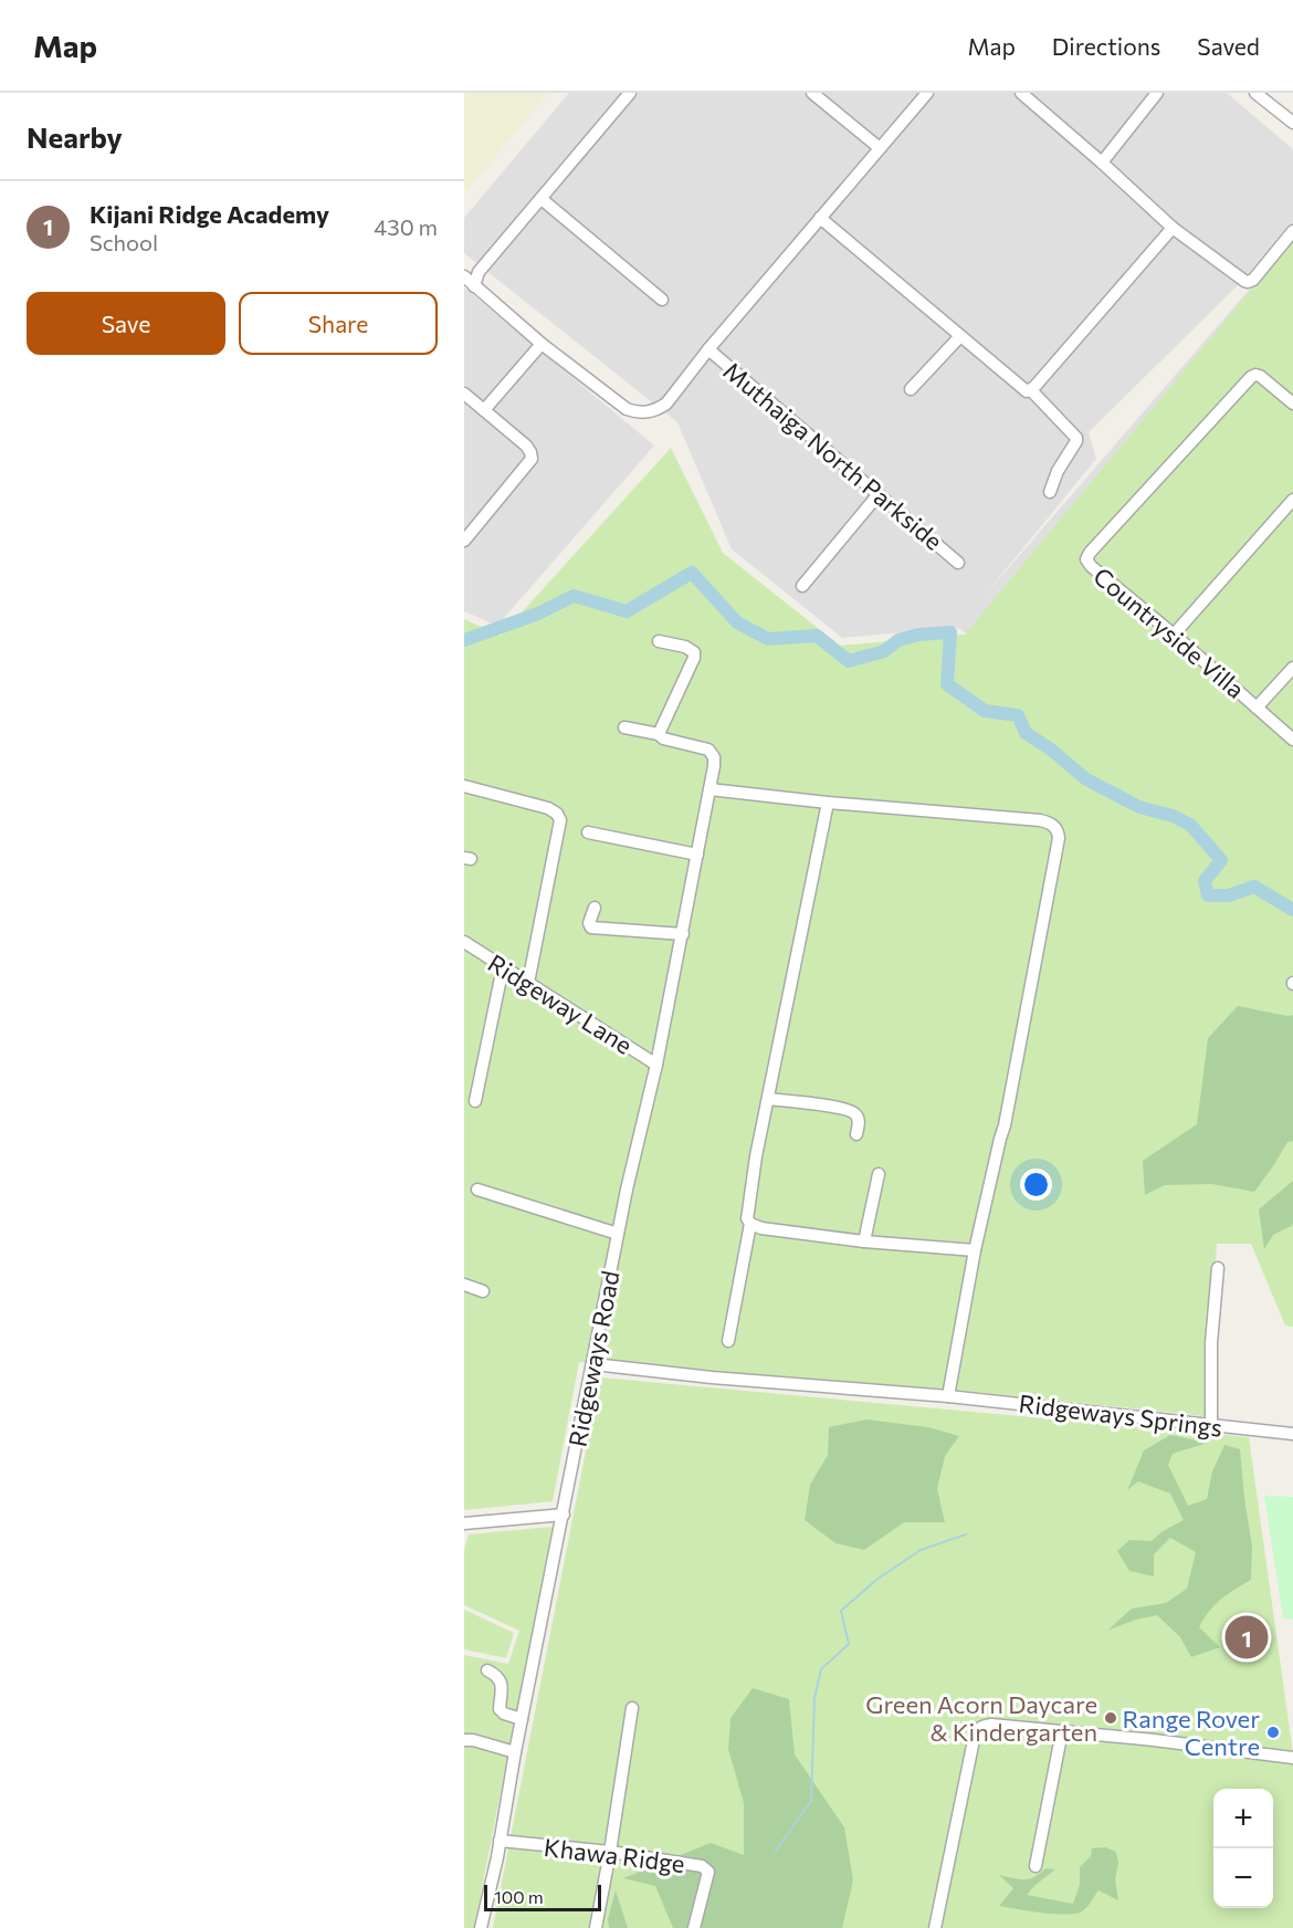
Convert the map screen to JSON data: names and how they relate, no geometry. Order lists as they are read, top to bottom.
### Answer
{
  "streets": {
    "street": [
      "Muthaiga North Parkside",
      "Countryside Villa",
      "Ridgeway Lane",
      "Ridgeways Road",
      "Ridgeways Springs",
      "Khawa Ridge"
    ]
  },
  "crossings": [
    ["Ridgeway Lane", "Ridgeways Road"],
    ["Ridgeways Road", "Ridgeways Springs"],
    ["Ridgeways Road", "Khawa Ridge"]
  ],
  "places": ["Green Acorn Daycare & Kindergarten", "Range Rover Centre"],
  "scale_bar": "100 m",
  "page": {
    "header": "Map",
    "nav": ["Map", "Directions", "Saved"],
    "heading": "Nearby",
    "list": [
      {
        "mark": "1",
        "name": "Kijani Ridge Academy",
        "note": "School",
        "value": "430 m"
      }
    ],
    "buttons": ["Save", "Share"],
    "pins": "1",
    "map_buttons": ["+", "−"],
    "scale": "100 m"
  }
}
